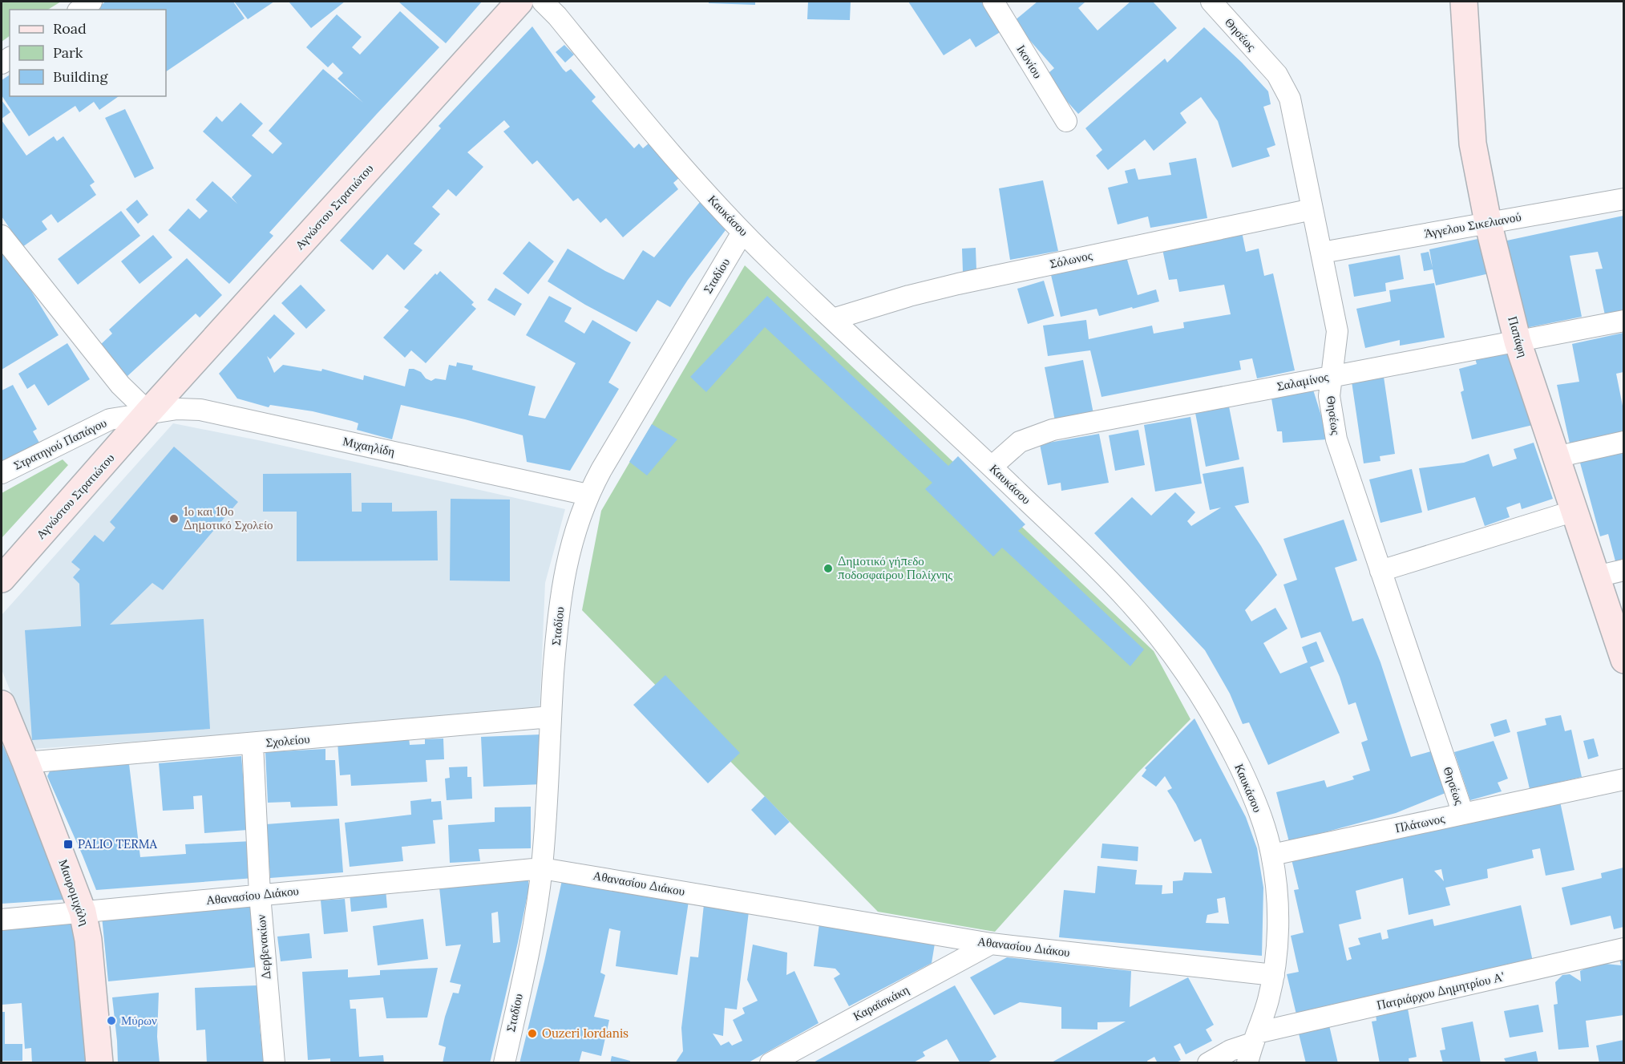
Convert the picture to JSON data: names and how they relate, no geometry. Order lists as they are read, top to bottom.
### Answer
{
  "streets": {
    "street": [
      "Θησέως",
      "Ικονίου",
      "Αγνώστου Στρατιώτου",
      "Καυκάσου",
      "Άγγελου Σικελιανού",
      "Σόλωνος",
      "Σταδίου",
      "Παπάφη",
      "Σαλαμίνος",
      "Στρατηγού Παπάγου",
      "Μιχαηλίδη",
      "Σχολείου",
      "Πλάτωνος",
      "Αθανασίου Διάκου",
      "Μαυρομιχάλη",
      "Δερβενακίων",
      "Πατριάρχου Δημητρίου Α'",
      "Καραϊσκάκη"
    ]
  },
  "crossings": [
    ["Θησέως", "Άγγελου Σικελιανού"],
    ["Θησέως", "Σόλωνος"],
    ["Θησέως", "Σαλαμίνος"],
    ["Θησέως", "Πλάτωνος"],
    ["Αγνώστου Στρατιώτου", "Στρατηγού Παπάγου"],
    ["Αγνώστου Στρατιώτου", "Μιχαηλίδη"],
    ["Καυκάσου", "Σόλωνος"],
    ["Καυκάσου", "Σταδίου"],
    ["Καυκάσου", "Σαλαμίνος"],
    ["Καυκάσου", "Πλάτωνος"],
    ["Καυκάσου", "Αθανασίου Διάκου"],
    ["Καυκάσου", "Πατριάρχου Δημητρίου Α'"],
    ["Άγγελου Σικελιανού", "Παπάφη"],
    ["Σταδίου", "Μιχαηλίδη"],
    ["Σταδίου", "Σχολείου"],
    ["Σταδίου", "Αθανασίου Διάκου"],
    ["Παπάφη", "Σαλαμίνος"],
    ["Στρατηγού Παπάγου", "Μιχαηλίδη"],
    ["Σχολείου", "Μαυρομιχάλη"],
    ["Σχολείου", "Δερβενακίων"],
    ["Αθανασίου Διάκου", "Μαυρομιχάλη"],
    ["Αθανασίου Διάκου", "Δερβενακίων"],
    ["Αθανασίου Διάκου", "Καραϊσκάκη"]
  ],
  "places": {
    "other": [
      "1ο και 10ο Δημοτικό Σχολείο",
      "Δημοτικό γήπεδο ποδοσφαίρου Πολίχνης",
      "Μύρων",
      "Ouzeri Iordanis"
    ],
    "transit": ["PALIO TERMA"]
  },
  "legend": ["Road", "Park", "Building"]
}
